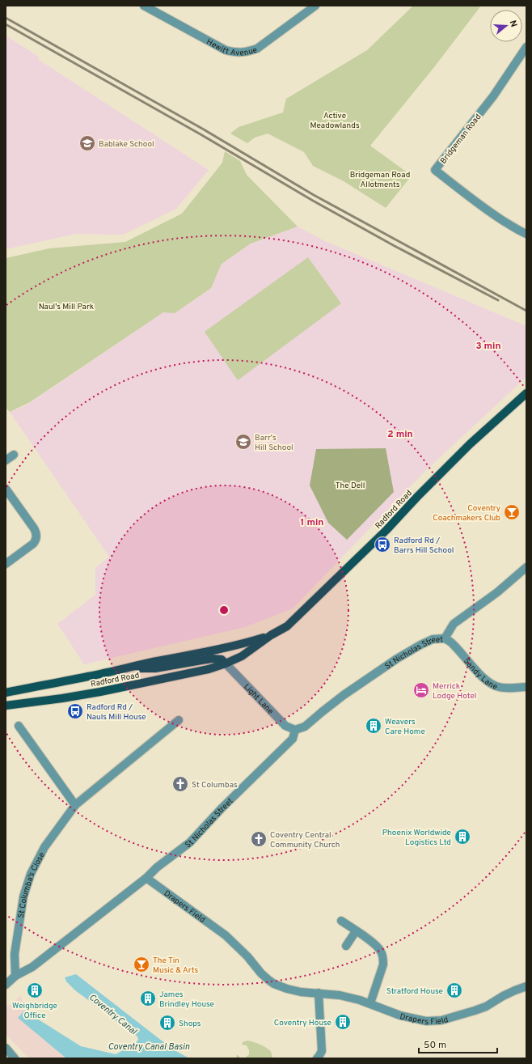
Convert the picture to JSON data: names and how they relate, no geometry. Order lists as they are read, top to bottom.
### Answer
{
  "streets": {
    "main road": ["Radford Road"],
    "street": [
      "Hewitt Avenue",
      "Bridgeman Road",
      "St Nicholas Street",
      "Sandy Lane",
      "Light Lane",
      "St Columba's Close",
      "Drapers Field"
    ]
  },
  "crossings": [
    ["Radford Road", "Light Lane"],
    ["St Nicholas Street", "Sandy Lane"],
    ["St Nicholas Street", "Light Lane"],
    ["St Nicholas Street", "St Columba's Close"],
    ["St Nicholas Street", "Drapers Field"]
  ],
  "water": ["Coventry Canal", "Coventry Canal Basin"],
  "parks": [
    "Active Meadowlands",
    "Bridgeman Road Allotments",
    "Naul's Mill Park",
    "The Dell"
  ],
  "places": {
    "school or university": ["Bablake School", "Barr's Hill School"],
    "bar": ["Coventry Coachmakers Club", "The Tin Music & Arts"],
    "bus stop": ["Radford Rd / Barrs Hill School", "Radford Rd / Nauls Mill House"],
    "hotel": ["Merrick Lodge Hotel"],
    "building": [
      "Weavers Care Home",
      "Phoenix Worldwide Logistics Ltd",
      "Weighbridge Office",
      "Stratford House",
      "James Brindley House",
      "Coventry House",
      "Shops"
    ],
    "church": ["St Columbas", "Coventry Central Community Church"]
  },
  "scale_bar": "50 m",
  "north": "right",
  "rings": ["3 min", "2 min", "1 min"]
}
